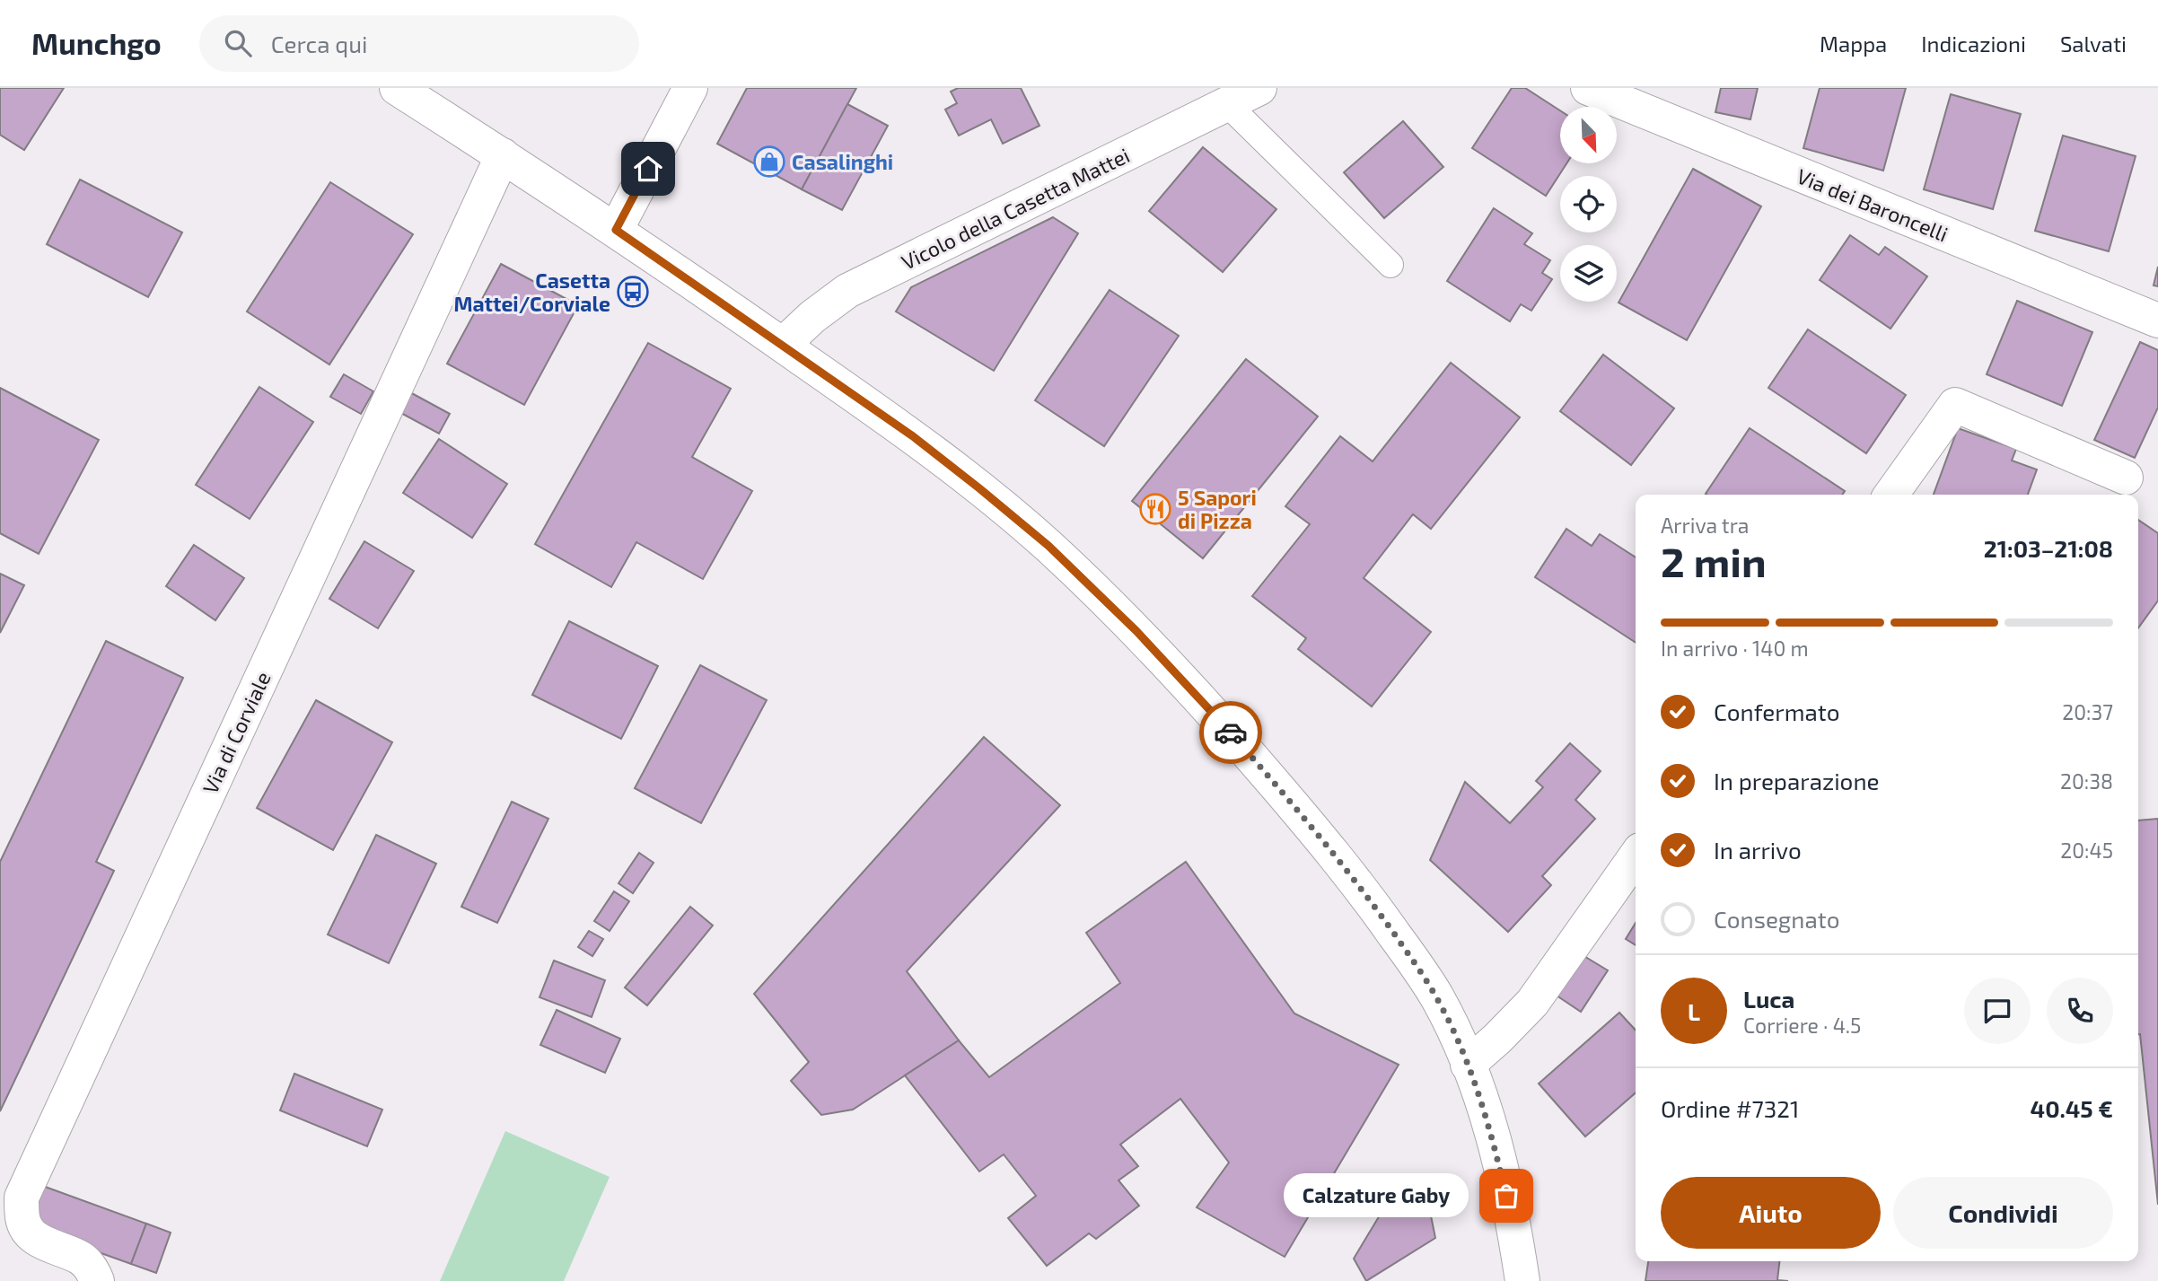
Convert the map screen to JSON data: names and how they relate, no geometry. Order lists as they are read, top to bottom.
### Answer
{
  "streets": {
    "street": ["Via dei Baroncelli", "Vicolo della Casetta Mattei", "Via di Corviale"]
  },
  "places": {
    "shop": ["Casalinghi"],
    "bus stop": ["Casetta Mattei/Corviale"],
    "restaurant": ["5 Sapori di Pizza"],
    "other": ["Calzature Gaby"]
  },
  "north": "bottom right",
  "page": {
    "header": "Munchgo",
    "search": "Cerca qui",
    "nav": ["Mappa", "Indicazioni", "Salvati"],
    "heading": ["2 min", "Arriva tra", "21:03–21:08"],
    "panel": [
      "Luca",
      "Corriere · 4.5",
      "Ordine #7321",
      "40.45 €"
    ],
    "bar": "In arrivo · 140 m",
    "list": [
      ["Confermato", "20:37"],
      ["In preparazione", "20:38"],
      ["In arrivo", "20:45"],
      "Consegnato"
    ],
    "round": "L",
    "buttons": ["Aiuto", "Condividi"],
    "bubble": "Calzature Gaby"
  }
}
